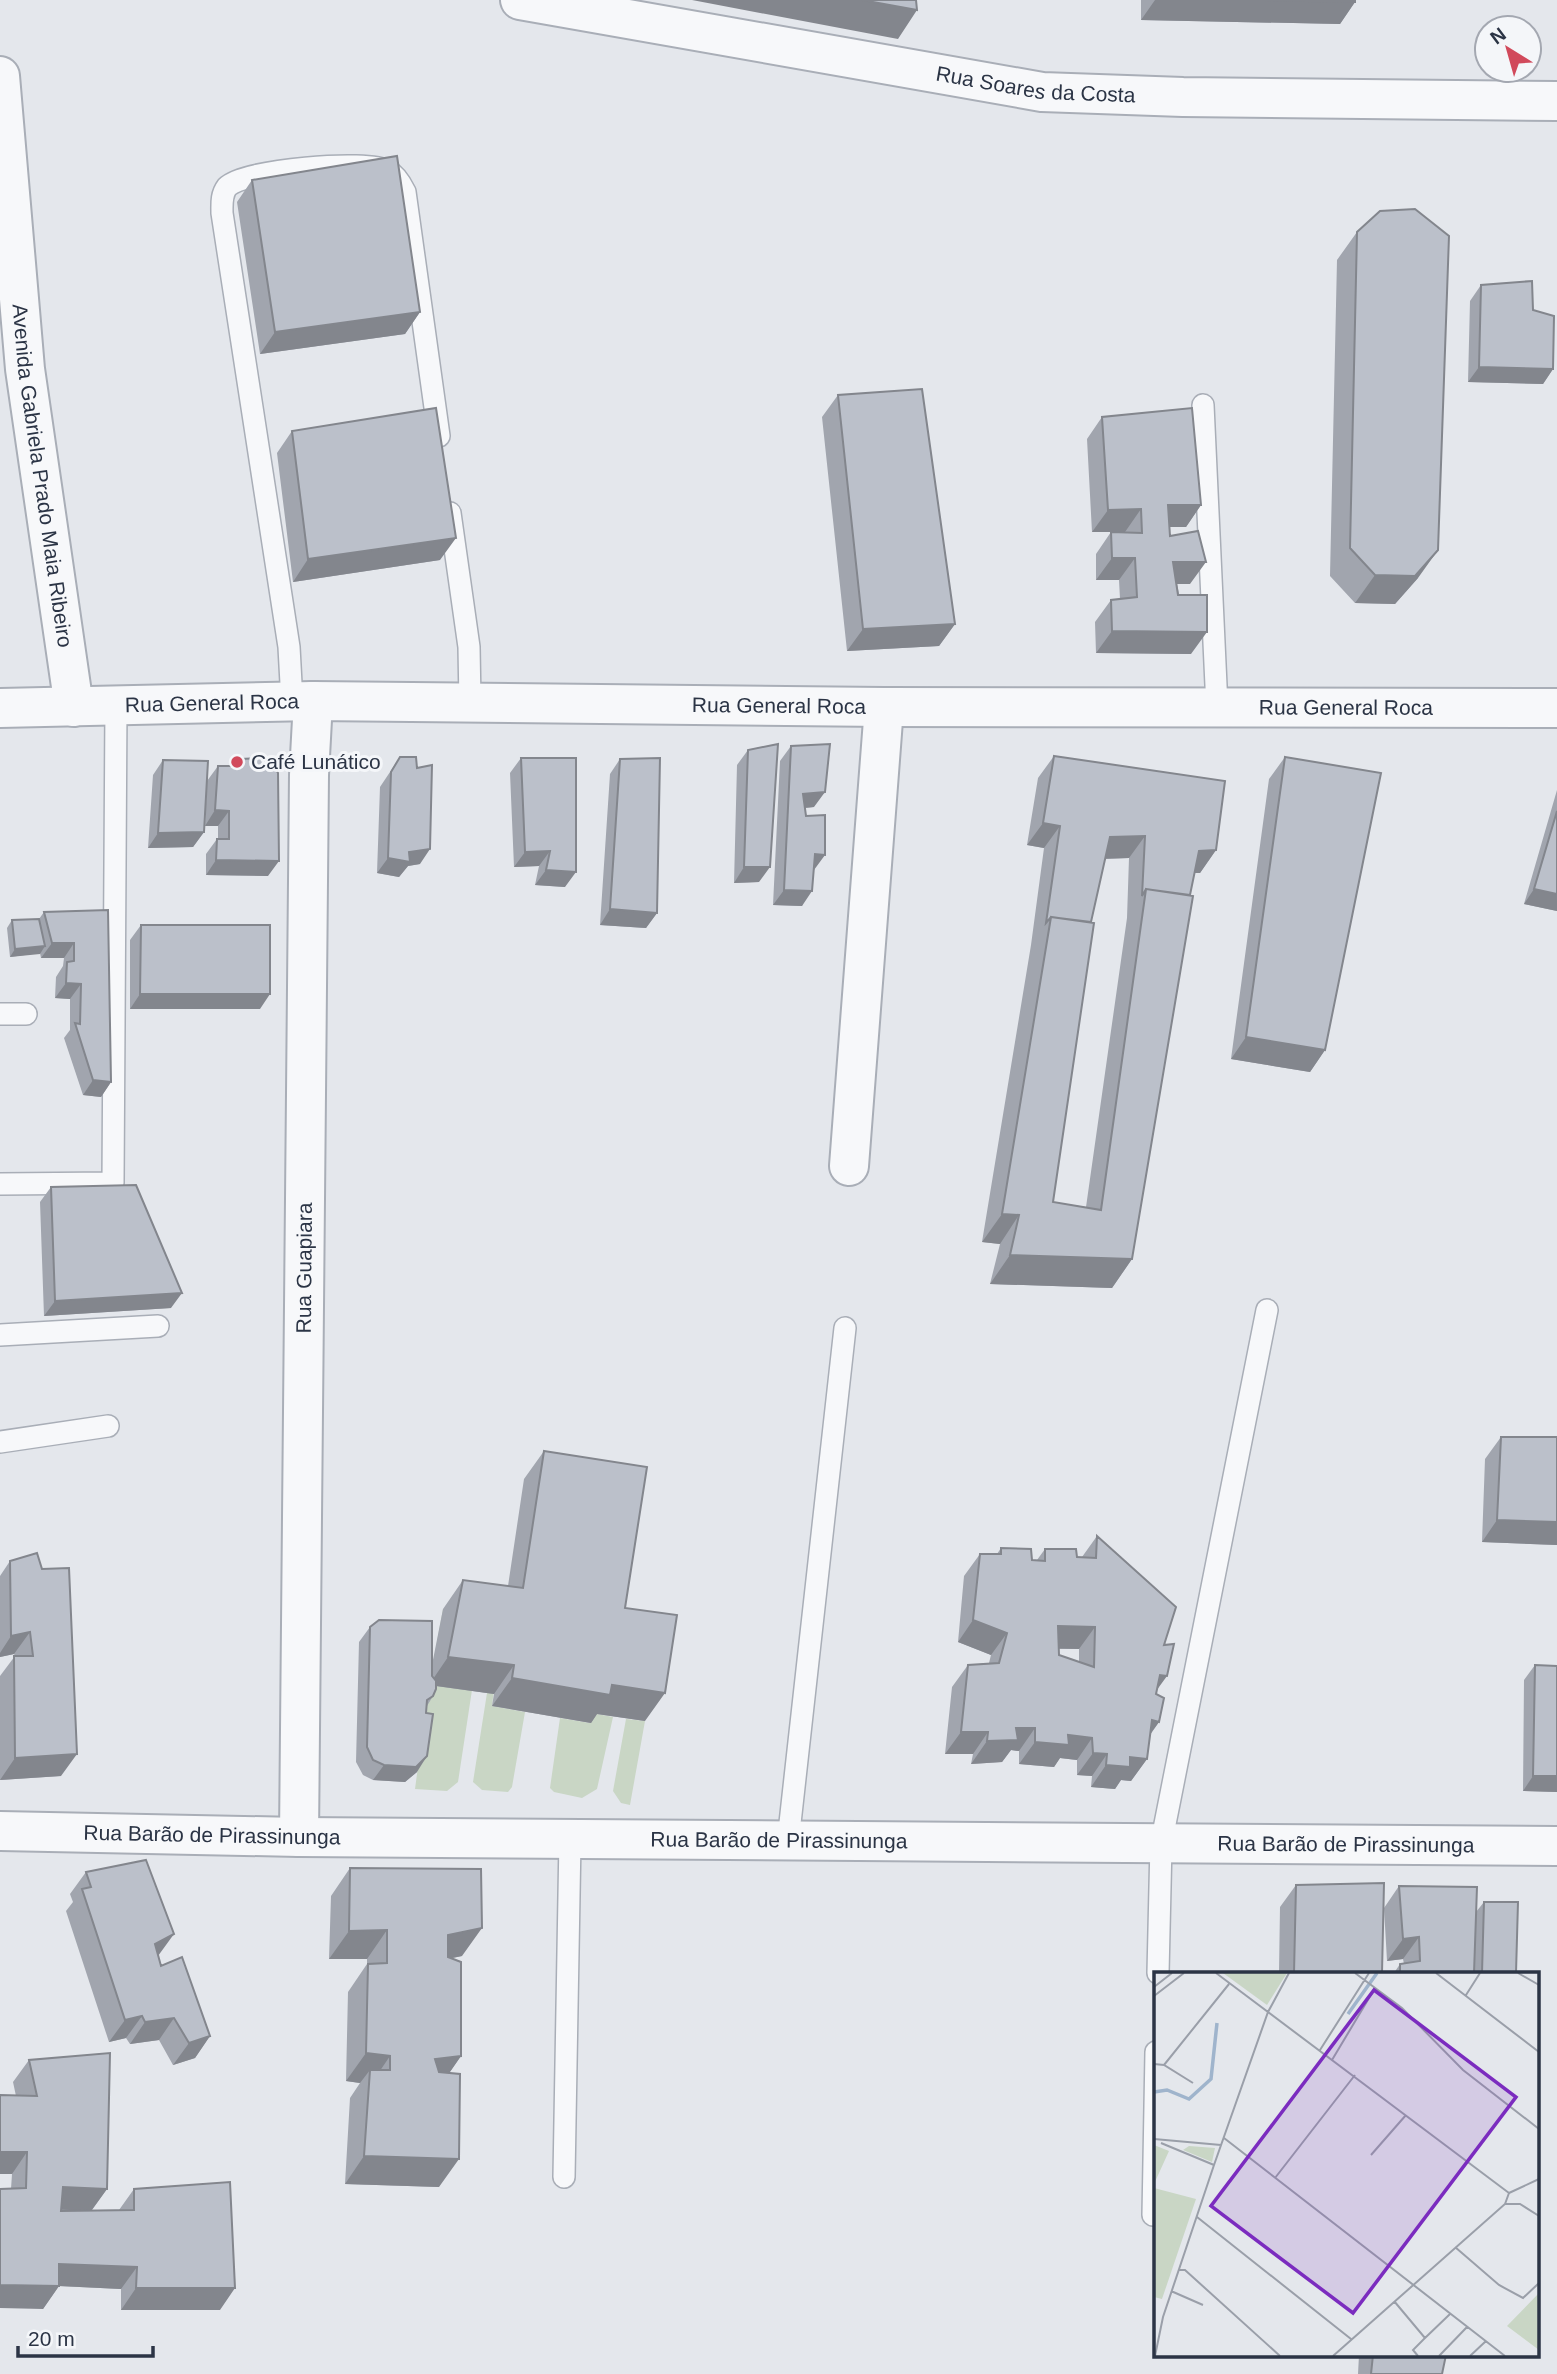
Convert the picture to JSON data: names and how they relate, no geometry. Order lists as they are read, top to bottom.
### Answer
{
  "streets": {
    "street": [
      "Rua Soares da Costa",
      "Avenida Gabriela Prado Maia Ribeiro",
      "Rua General Roca",
      "Rua Guapiara",
      "Rua Barão de Pirassinunga"
    ]
  },
  "crossings": [
    ["Avenida Gabriela Prado Maia Ribeiro", "Rua General Roca"],
    ["Rua General Roca", "Rua Guapiara"],
    ["Rua Guapiara", "Rua Barão de Pirassinunga"]
  ],
  "places": ["Café Lunático"],
  "scale_bar": "20 m",
  "north": "top left"
}
